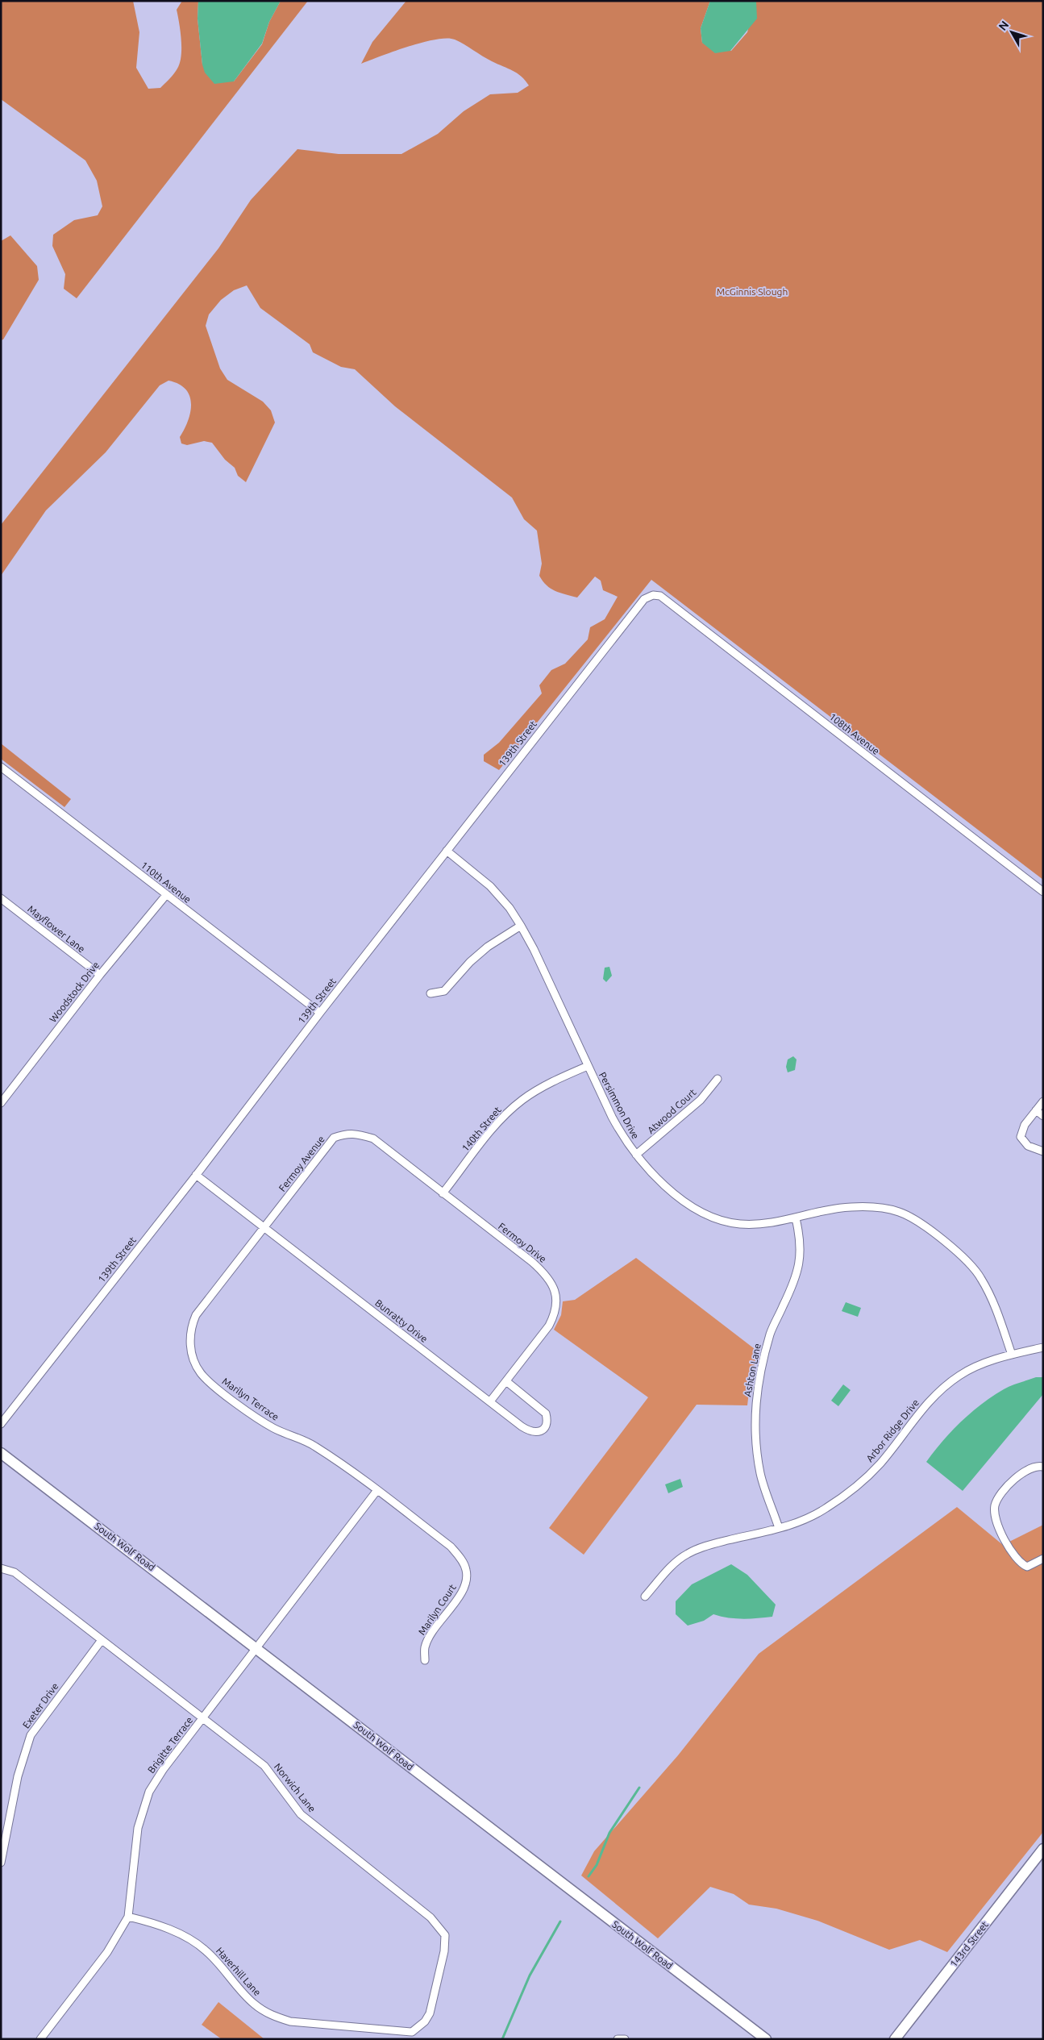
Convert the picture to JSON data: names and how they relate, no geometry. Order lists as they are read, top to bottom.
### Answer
{
  "streets": {
    "main road": ["South Wolf Road", "143rd Street"],
    "street": [
      "108th Avenue",
      "139th Street",
      "110th Avenue",
      "Mayflower Lane",
      "Woodstock Drive",
      "Persimmon Drive",
      "Atwood Court",
      "140th Street",
      "Fermoy Avenue",
      "Fermoy Drive",
      "Bunratty Drive",
      "Ashton Lane",
      "Marilyn Terrace",
      "Arbor Ridge Drive",
      "Marilyn Court",
      "Exeter Drive",
      "Brigitte Terrace",
      "Norwich Lane",
      "Haverhill Lane"
    ]
  },
  "crossings": [
    ["108th Avenue", "139th Street"],
    ["139th Street", "110th Avenue"],
    ["139th Street", "Persimmon Drive"],
    ["139th Street", "Bunratty Drive"],
    ["110th Avenue", "Woodstock Drive"],
    ["Mayflower Lane", "Woodstock Drive"],
    ["Persimmon Drive", "Atwood Court"],
    ["Persimmon Drive", "140th Street"],
    ["Persimmon Drive", "Ashton Lane"],
    ["Persimmon Drive", "Arbor Ridge Drive"],
    ["140th Street", "Fermoy Avenue"],
    ["140th Street", "Fermoy Drive"],
    ["Fermoy Avenue", "Fermoy Drive"],
    ["Fermoy Avenue", "Bunratty Drive"],
    ["Fermoy Avenue", "Marilyn Terrace"],
    ["Fermoy Drive", "Bunratty Drive"],
    ["Bunratty Drive", "Marilyn Terrace"],
    ["Ashton Lane", "Arbor Ridge Drive"],
    ["Marilyn Terrace", "Marilyn Court"],
    ["Marilyn Terrace", "Brigitte Terrace"],
    ["South Wolf Road", "Brigitte Terrace"],
    ["Exeter Drive", "Norwich Lane"],
    ["Brigitte Terrace", "Norwich Lane"],
    ["Brigitte Terrace", "Haverhill Lane"],
    ["Norwich Lane", "Haverhill Lane"]
  ],
  "parks": ["McGinnis Slough"],
  "north": "top left"
}
